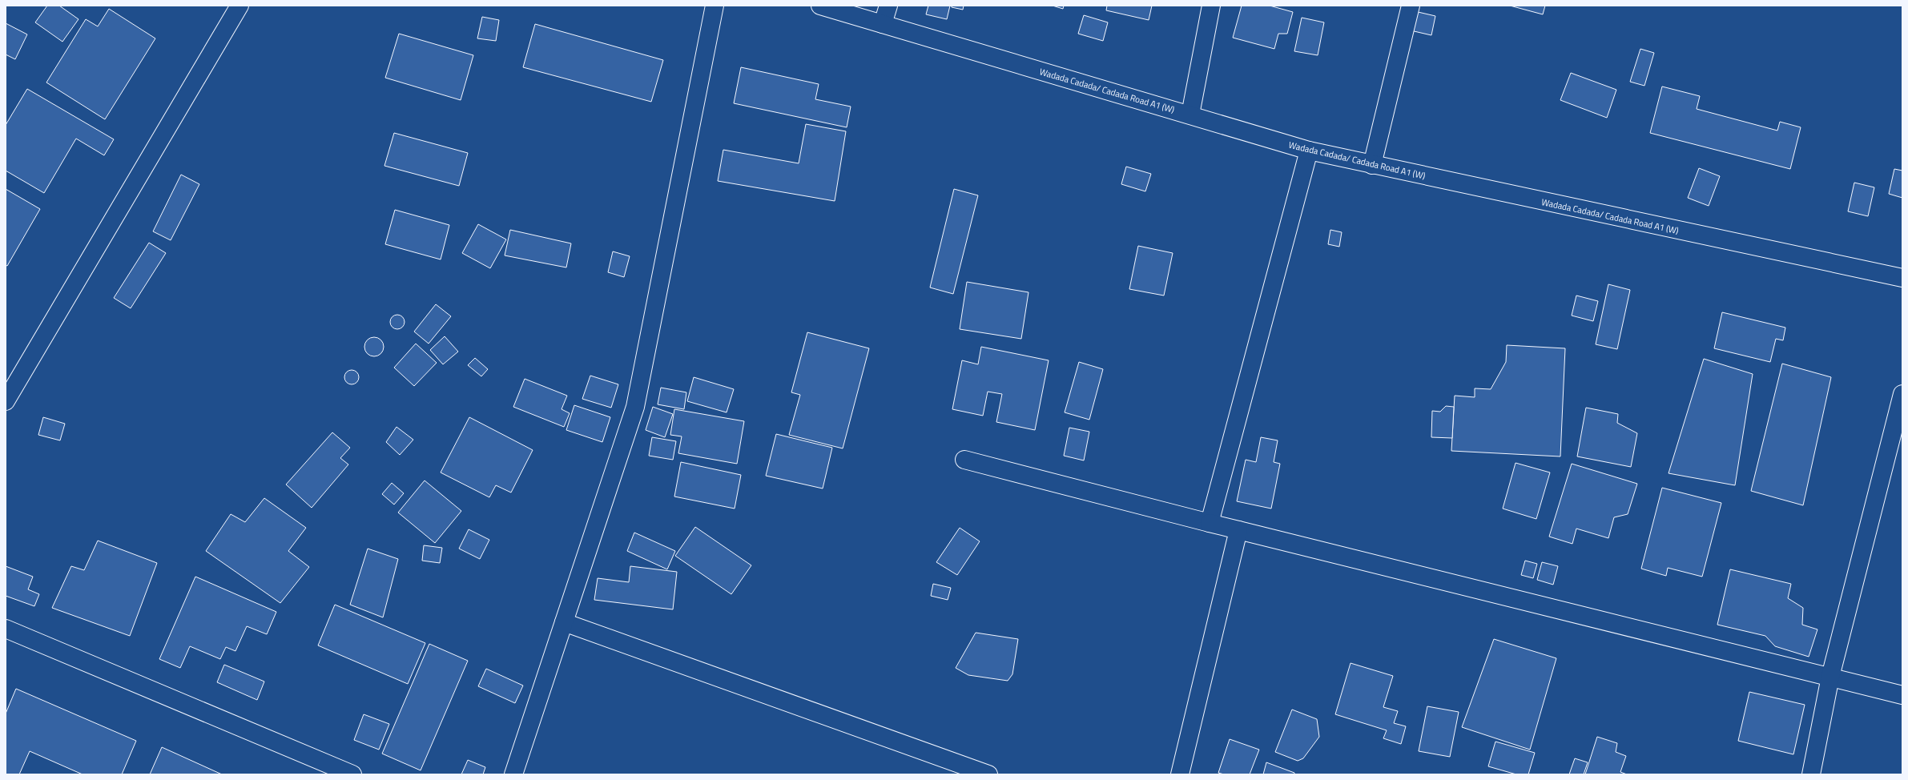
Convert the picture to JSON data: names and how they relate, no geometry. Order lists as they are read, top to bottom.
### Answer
{
  "streets": {
    "street": ["Wadada Cadada/ Cadada Road A1 (W)"]
  }
}
